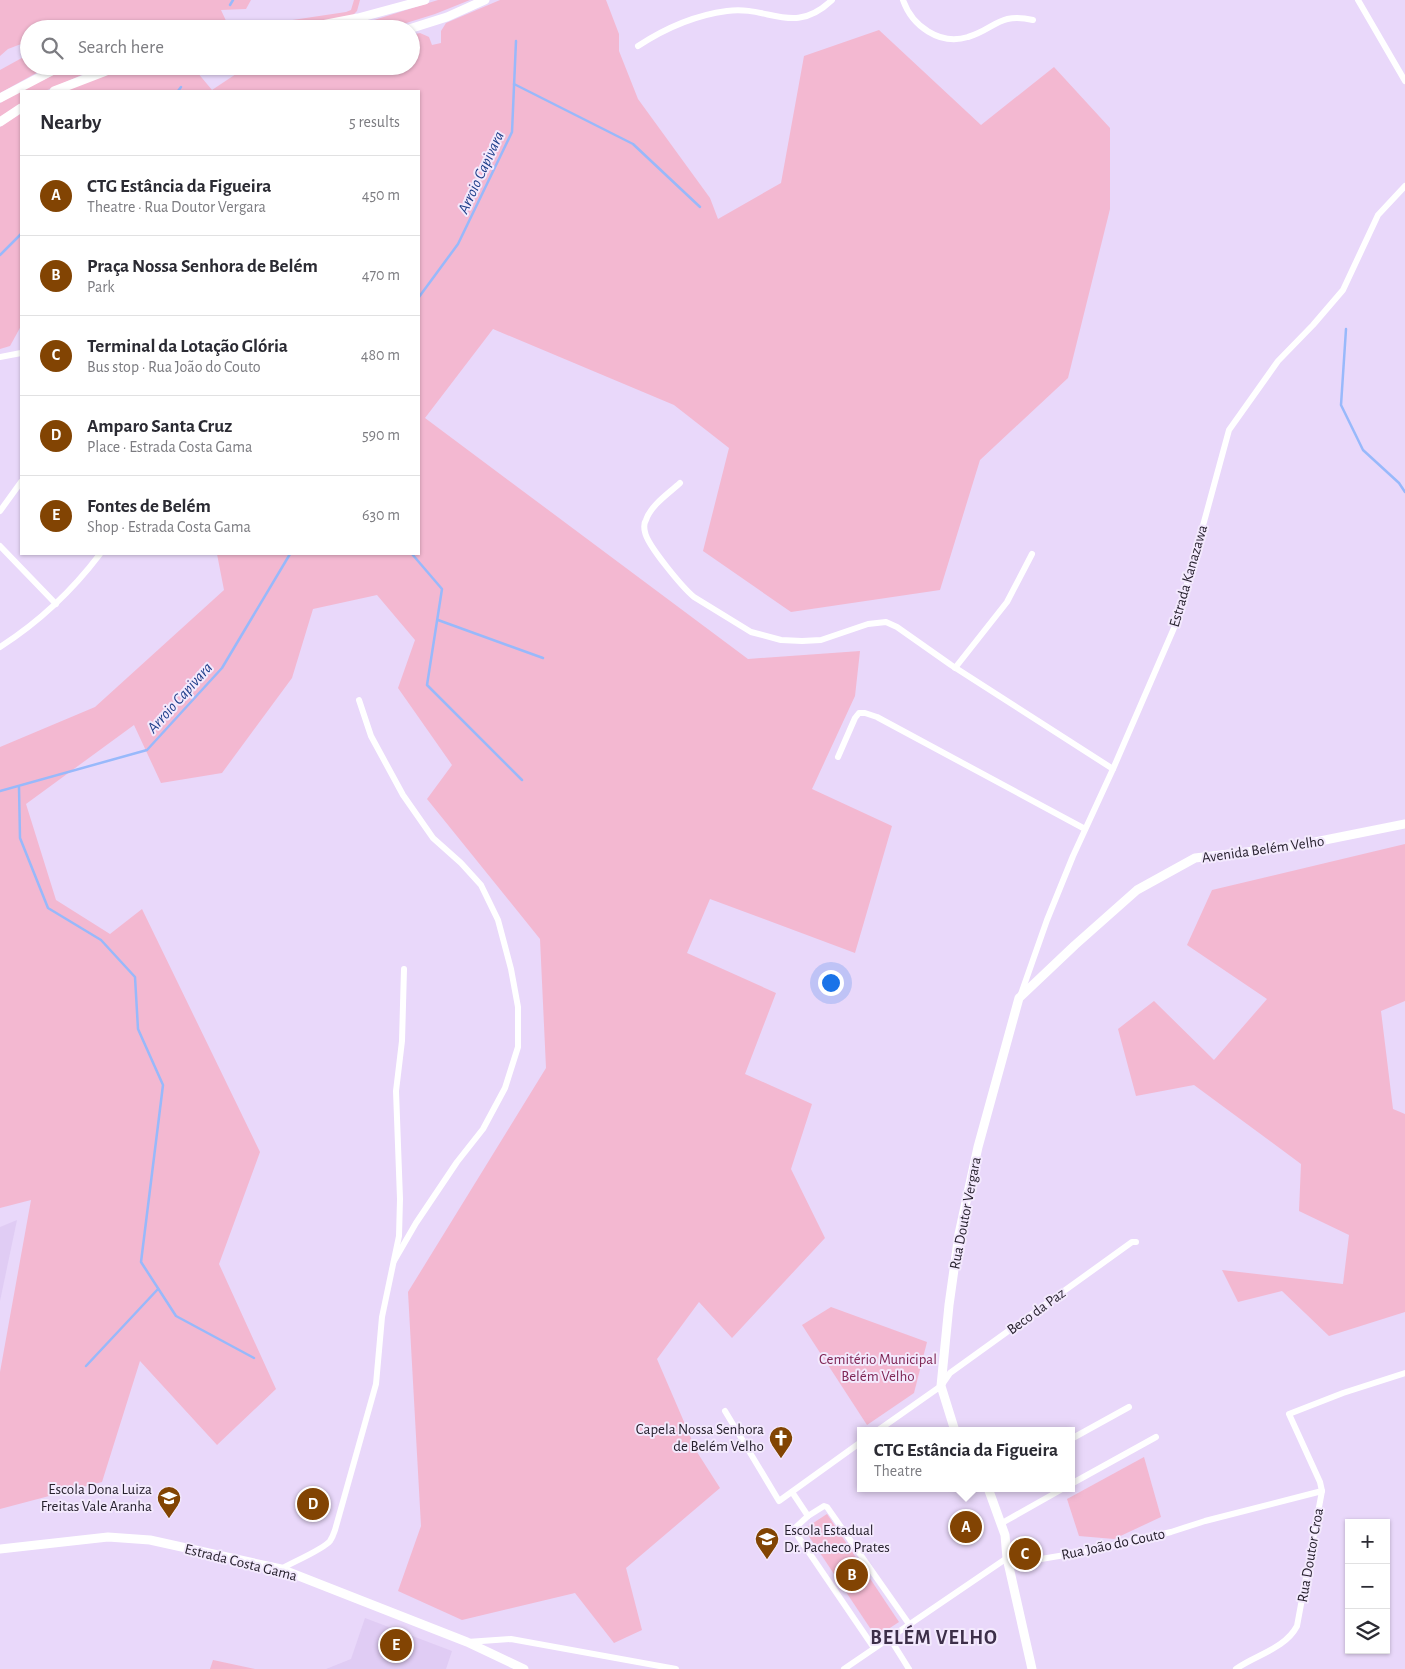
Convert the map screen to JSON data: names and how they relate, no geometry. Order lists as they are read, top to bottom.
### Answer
{
  "streets": {
    "main road": ["Avenida Belém Velho", "Rua Doutor Vergara", "Estrada Costa Gama"],
    "street": [
      "Estrada Kanazawa",
      "Beco da Paz",
      "Rua João do Couto",
      "Rua Doutor Croa"
    ]
  },
  "crossings": [
    ["Estrada Kanazawa", "Avenida Belém Velho"],
    ["Estrada Kanazawa", "Rua Doutor Vergara"],
    ["Avenida Belém Velho", "Rua Doutor Vergara"],
    ["Rua Doutor Vergara", "Beco da Paz"],
    ["Rua João do Couto", "Rua Doutor Croa"]
  ],
  "districts": ["BELÉM VELHO"],
  "water": ["Arroio Capivara"],
  "parks": ["Cemitério Municipal Belém Velho"],
  "places": {
    "church": ["Capela Nossa Senhora de Belém Velho"],
    "school or university": ["Escola Dona Luiza Freitas Vale Aranha", "Escola Estadual Dr. Pacheco Prates"]
  },
  "page": {
    "search": "Search here",
    "heading": ["Nearby", "5 results"],
    "list": [
      {
        "mark": "A",
        "name": "CTG Estância da Figueira",
        "note": "Theatre · Rua Doutor Vergara",
        "value": "450 m"
      },
      {
        "mark": "B",
        "name": "Praça Nossa Senhora de Belém",
        "note": "Park",
        "value": "470 m"
      },
      {
        "mark": "C",
        "name": "Terminal da Lotação Glória",
        "note": "Bus stop · Rua João do Couto",
        "value": "480 m"
      },
      {
        "mark": "D",
        "name": "Amparo Santa Cruz",
        "note": "Place · Estrada Costa Gama",
        "value": "590 m"
      },
      {
        "mark": "E",
        "name": "Fontes de Belém",
        "note": "Shop · Estrada Costa Gama",
        "value": "630 m"
      }
    ],
    "popup": ["CTG Estância da Figueira", "Theatre"],
    "pins": [
      "D",
      "A",
      "C",
      "B",
      "E"
    ],
    "map_buttons": ["+", "−"]
  }
}
